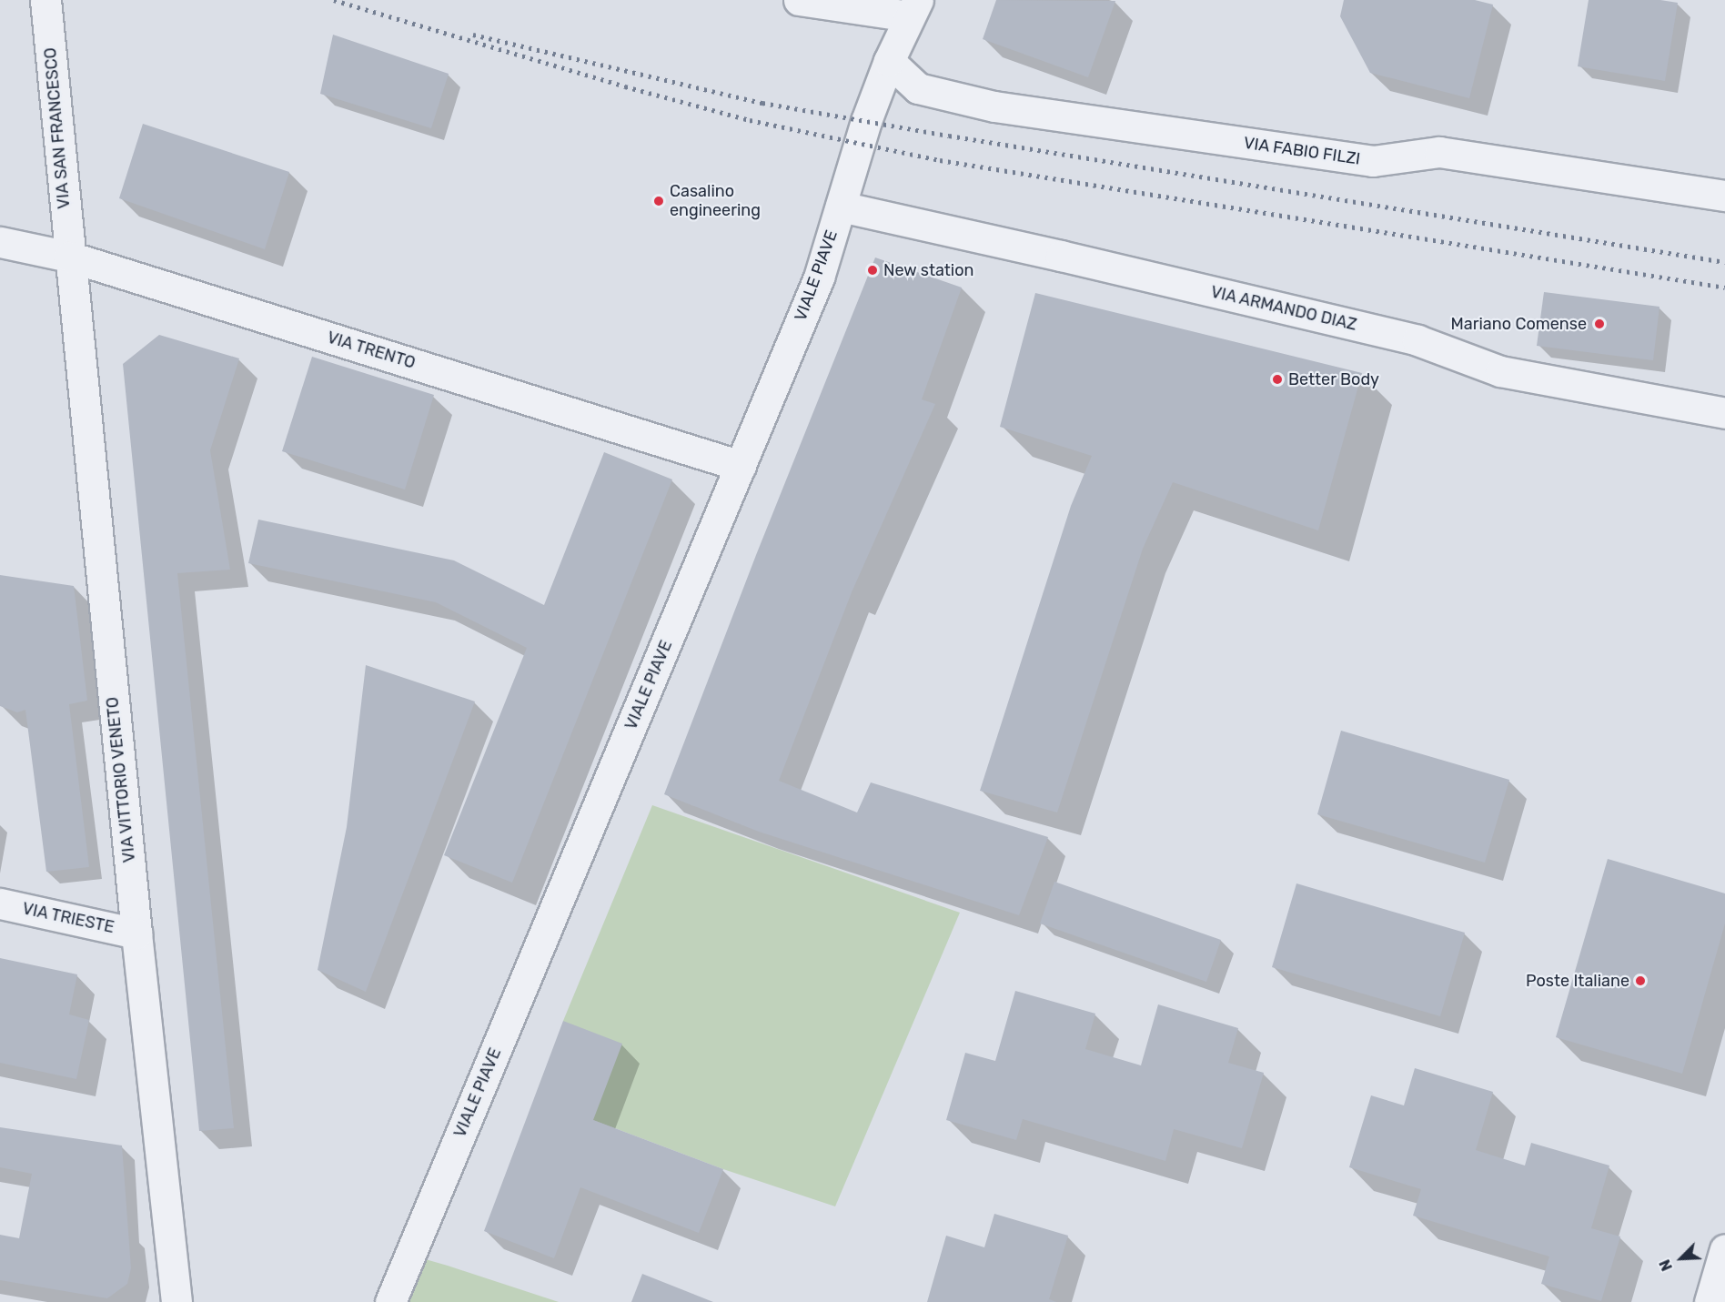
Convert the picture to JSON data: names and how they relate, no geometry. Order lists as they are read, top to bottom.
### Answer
{
  "streets": {
    "street": [
      "VIA SAN FRANCESCO",
      "VIA FABIO FILZI",
      "VIALE PIAVE",
      "VIA ARMANDO DIAZ",
      "VIA TRENTO",
      "VIA VITTORIO VENETO",
      "VIA TRIESTE"
    ]
  },
  "crossings": [
    ["VIA SAN FRANCESCO", "VIA TRENTO"],
    ["VIA SAN FRANCESCO", "VIA VITTORIO VENETO"],
    ["VIA FABIO FILZI", "VIALE PIAVE"],
    ["VIALE PIAVE", "VIA ARMANDO DIAZ"],
    ["VIALE PIAVE", "VIA TRENTO"],
    ["VIA TRENTO", "VIA VITTORIO VENETO"],
    ["VIA VITTORIO VENETO", "VIA TRIESTE"]
  ],
  "places": [
    "Casalino engineering",
    "New station",
    "Mariano Comense",
    "Better Body",
    "Poste Italiane"
  ],
  "north": "bottom left"
}
